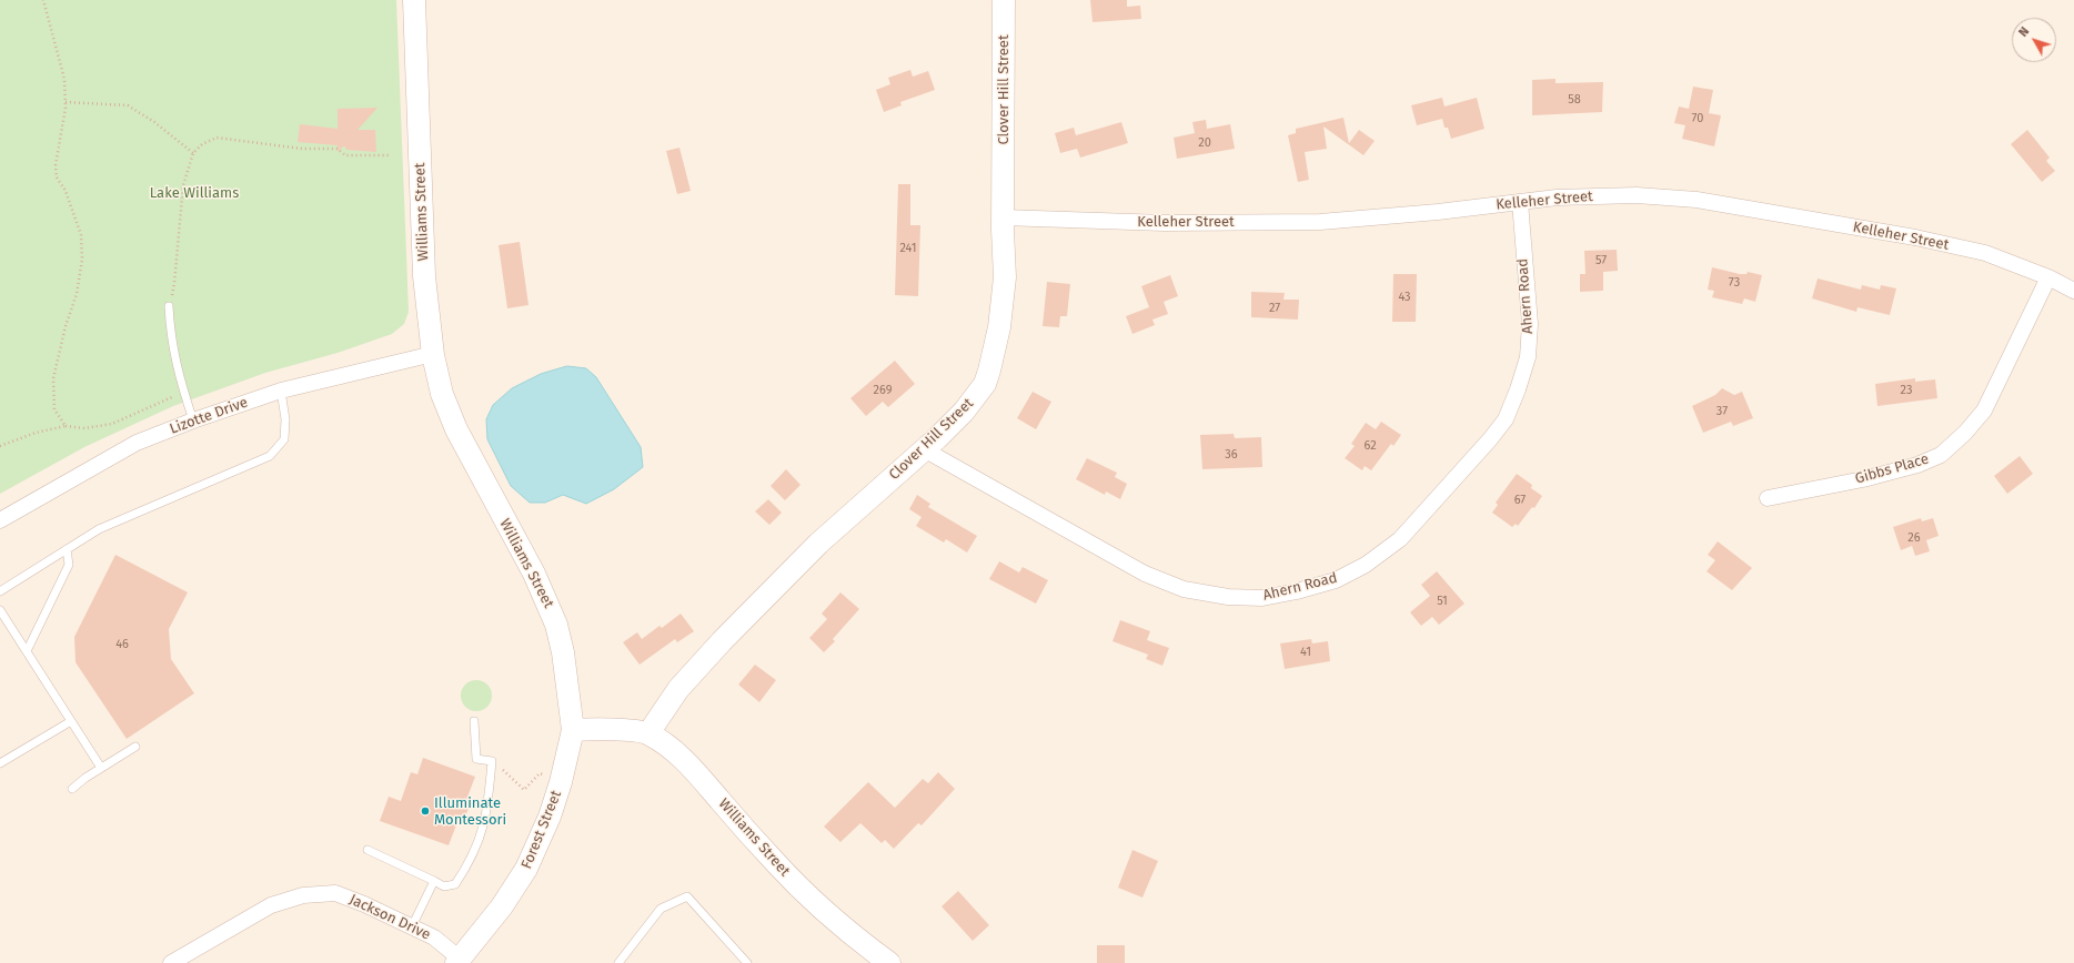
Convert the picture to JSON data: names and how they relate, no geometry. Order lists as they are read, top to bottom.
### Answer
{
  "streets": {
    "street": [
      "Clover Hill Street",
      "Kelleher Street",
      "Williams Street",
      "Ahern Road",
      "Lizotte Drive",
      "Gibbs Place",
      "Forest Street",
      "Jackson Drive"
    ]
  },
  "crossings": [
    ["Clover Hill Street", "Kelleher Street"],
    ["Clover Hill Street", "Williams Street"],
    ["Clover Hill Street", "Ahern Road"],
    ["Kelleher Street", "Ahern Road"],
    ["Kelleher Street", "Gibbs Place"],
    ["Williams Street", "Lizotte Drive"],
    ["Williams Street", "Forest Street"],
    ["Forest Street", "Jackson Drive"]
  ],
  "parks": ["Lake Williams"],
  "places": ["Illuminate Montessori"],
  "house_numbers": [
    "58",
    "70",
    "20",
    "241",
    "57",
    "73",
    "43",
    "27",
    "269",
    "23",
    "37",
    "62",
    "36",
    "67",
    "26",
    "51",
    "46",
    "41"
  ],
  "north": "top left"
}
